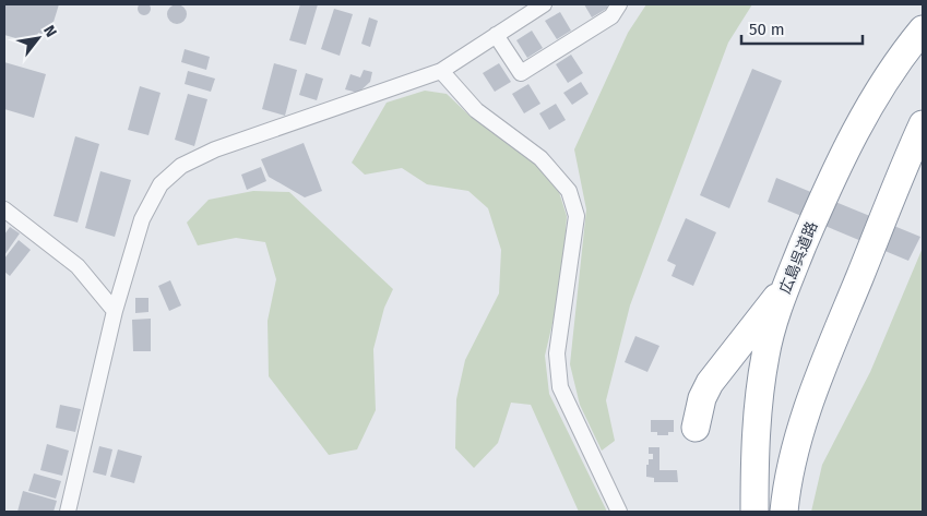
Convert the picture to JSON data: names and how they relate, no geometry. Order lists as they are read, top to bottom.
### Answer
{
  "streets": {
    "highway": ["広島呉道路"]
  },
  "scale_bar": "50 m",
  "north": "top right"
}
